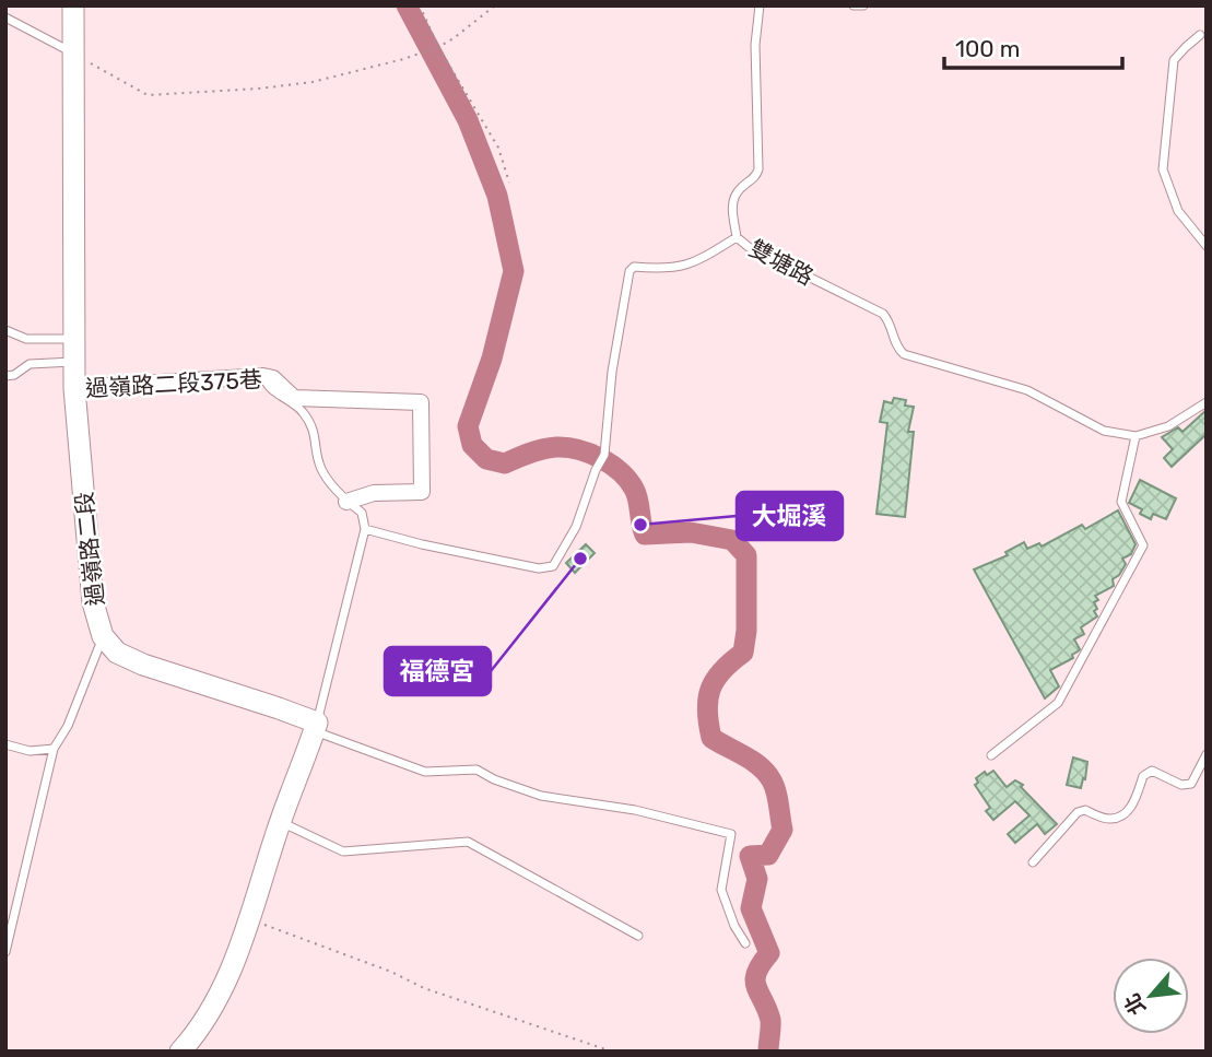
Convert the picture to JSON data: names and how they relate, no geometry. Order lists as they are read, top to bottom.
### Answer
{
  "streets": {
    "street": ["過嶺路二段375巷", "過嶺路二段"],
    "lane": ["雙塘路"]
  },
  "crossings": [
    ["過嶺路二段375巷", "過嶺路二段"]
  ],
  "places": ["大堀溪", "福德宮"],
  "scale_bar": "100 m",
  "north": "bottom left"
}
